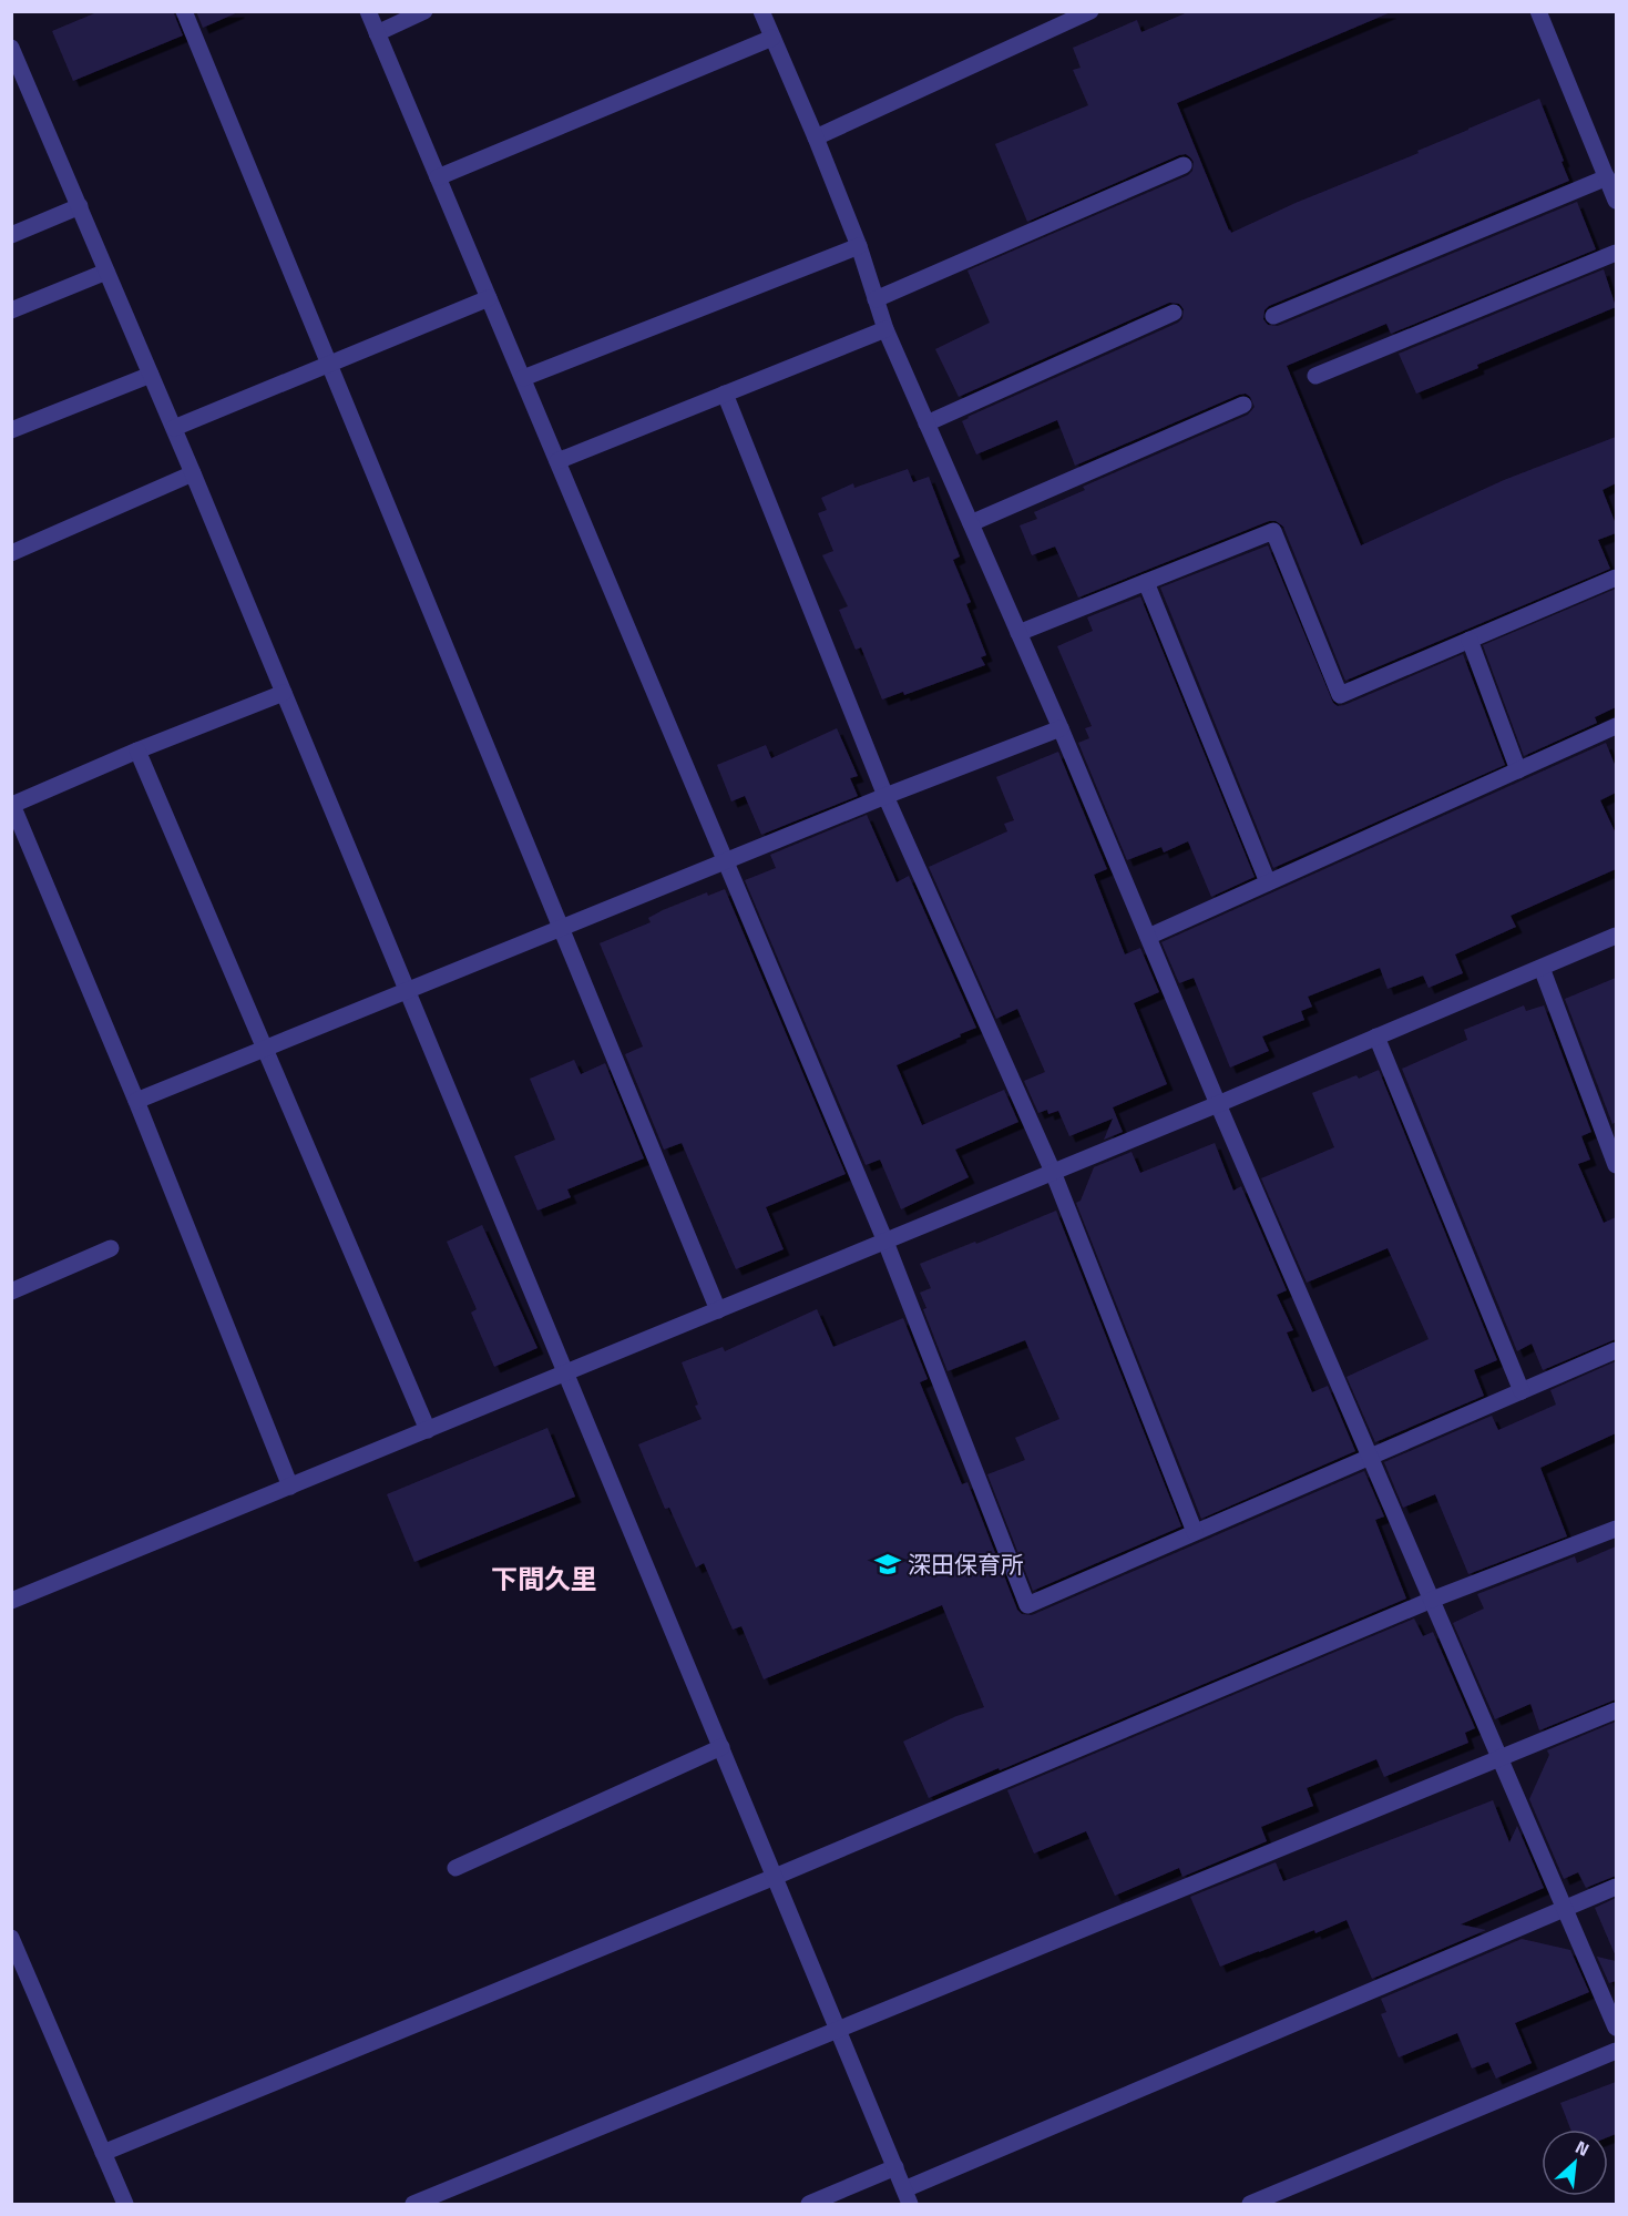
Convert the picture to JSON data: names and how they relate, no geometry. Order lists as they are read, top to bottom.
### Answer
{
  "districts": ["下間久里"],
  "places": {
    "school or university": ["深田保育所"]
  },
  "north": "top right"
}
